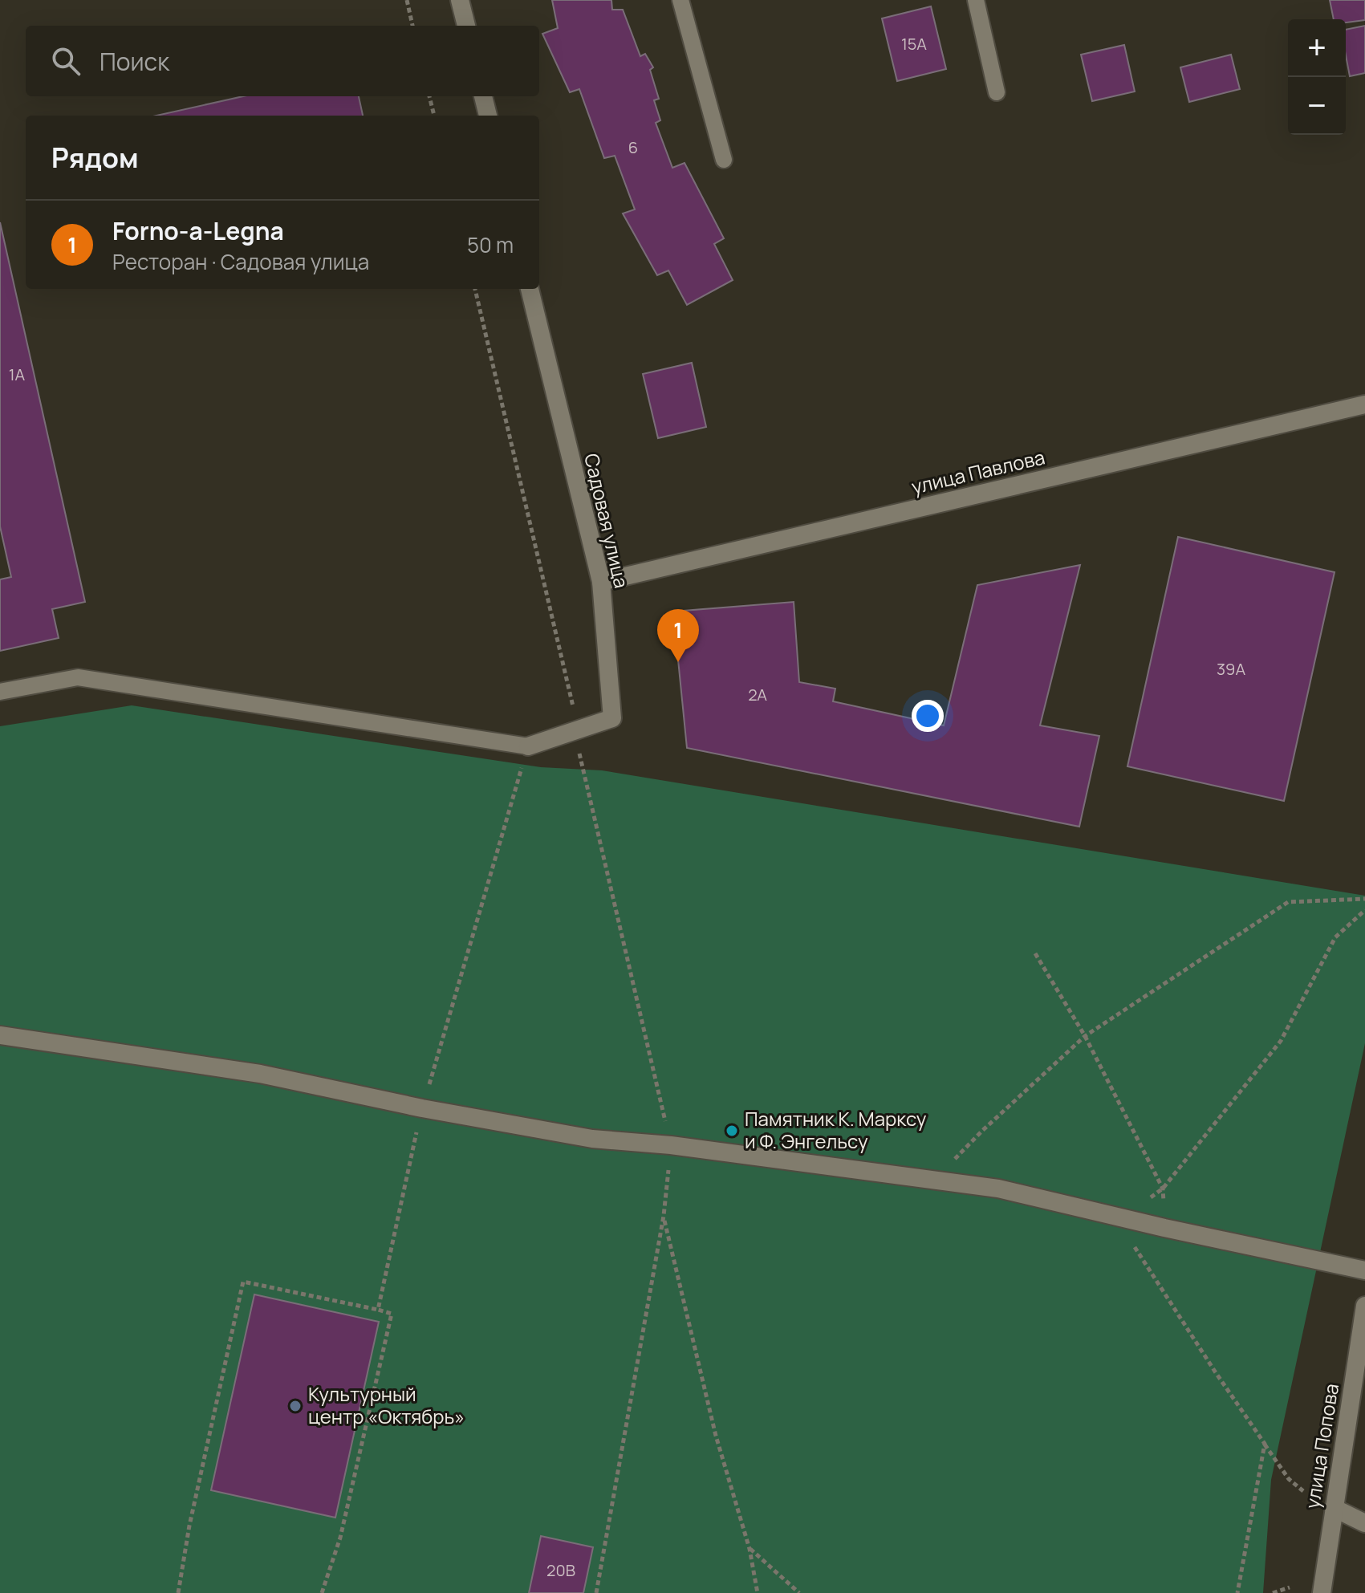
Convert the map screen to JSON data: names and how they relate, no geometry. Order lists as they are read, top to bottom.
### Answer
{
  "streets": {
    "street": ["улица Павлова", "Садовая улица", "улица Попова"]
  },
  "crossings": [
    ["улица Павлова", "Садовая улица"]
  ],
  "places": ["Памятник К. Марксу и Ф. Энгельсу", "Культурный центр «Октябрь»"],
  "house_numbers": [
    "15А",
    "6",
    "1А",
    "39А",
    "2А",
    "20В"
  ],
  "page": {
    "map_buttons": ["+", "−"],
    "search": "Поиск",
    "heading": "Рядом",
    "list": [
      {
        "mark": "1",
        "name": "Forno-a-Legna",
        "note": "Ресторан · Садовая улица",
        "value": "50 m"
      }
    ],
    "pins": "1"
  }
}
